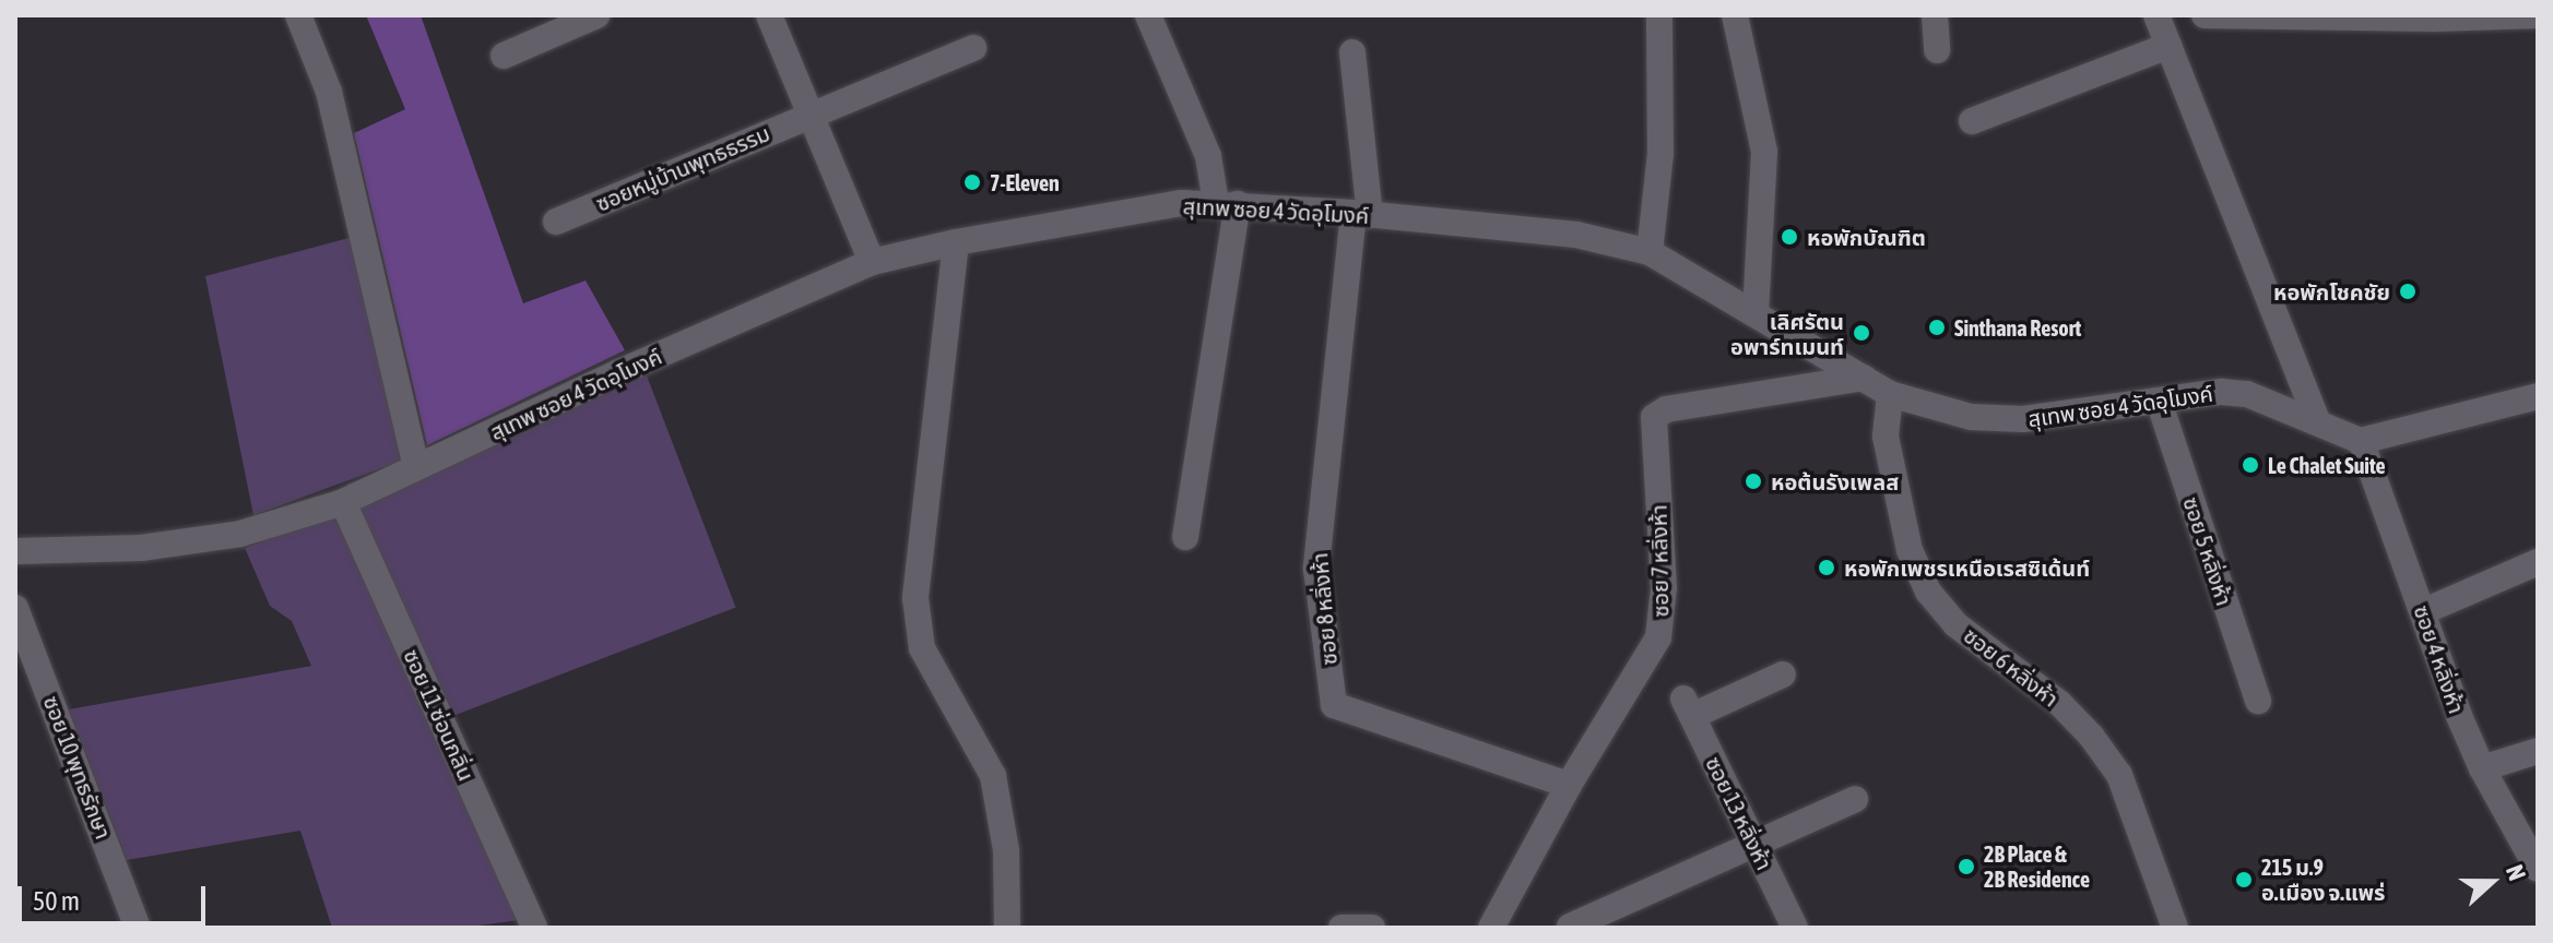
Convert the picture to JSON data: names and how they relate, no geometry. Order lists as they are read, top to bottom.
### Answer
{
  "streets": {
    "street": [
      "ซอยหมู่บ้านพุทธธรรม",
      "สุเทพ ซอย 4 วัดอุโมงค์",
      "ซอย 5 หลิ่งห้า",
      "ซอย 7 หลิ่งห้า",
      "ซอย 8 หลิ่งห้า",
      "ซอย 4 หลิ่งห้า",
      "ซอย 6 หลิ่งห้า",
      "ซอย 11 ซ่อนกลิ่น",
      "ซอย 10 พุทธรักษา",
      "ซอย 13 หลิ่งห้า"
    ]
  },
  "crossings": [
    ["สุเทพ ซอย 4 วัดอุโมงค์", "ซอย 5 หลิ่งห้า"],
    ["สุเทพ ซอย 4 วัดอุโมงค์", "ซอย 7 หลิ่งห้า"],
    ["สุเทพ ซอย 4 วัดอุโมงค์", "ซอย 8 หลิ่งห้า"],
    ["สุเทพ ซอย 4 วัดอุโมงค์", "ซอย 4 หลิ่งห้า"],
    ["สุเทพ ซอย 4 วัดอุโมงค์", "ซอย 6 หลิ่งห้า"],
    ["สุเทพ ซอย 4 วัดอุโมงค์", "ซอย 11 ซ่อนกลิ่น"],
    ["ซอย 7 หลิ่งห้า", "ซอย 8 หลิ่งห้า"]
  ],
  "places": [
    "7-Eleven",
    "หอพักบัณฑิต",
    "หอพักโชคชัย",
    "Sinthana Resort",
    "เลิศรัตน อพาร์ทเมนท์",
    "Le Chalet Suite",
    "หอต้นรังเพลส",
    "หอพักเพชรเหนือเรสซิเด้นท์",
    "2B Place & 2B Residence",
    "215 ม.9 อ.เมือง จ.แพร่"
  ],
  "scale_bar": "50 m",
  "north": "right"
}
